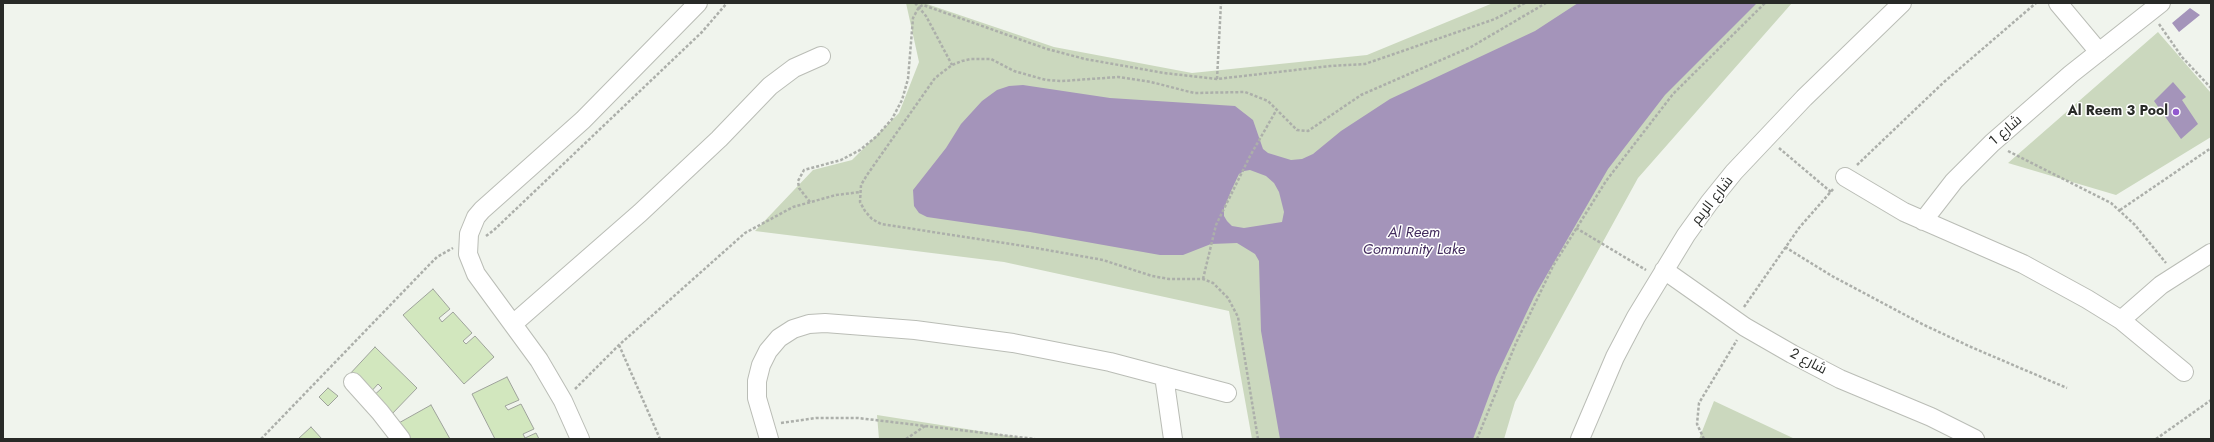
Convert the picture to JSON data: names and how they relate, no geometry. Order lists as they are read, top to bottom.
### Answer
{
  "streets": {
    "street": ["شارع 1", "شارع الريم", "شارع 2"]
  },
  "crossings": [
    ["شارع الريم", "شارع 2"]
  ],
  "water": ["Al Reem Community Lake"],
  "places": ["Al Reem 3 Pool"]
}
